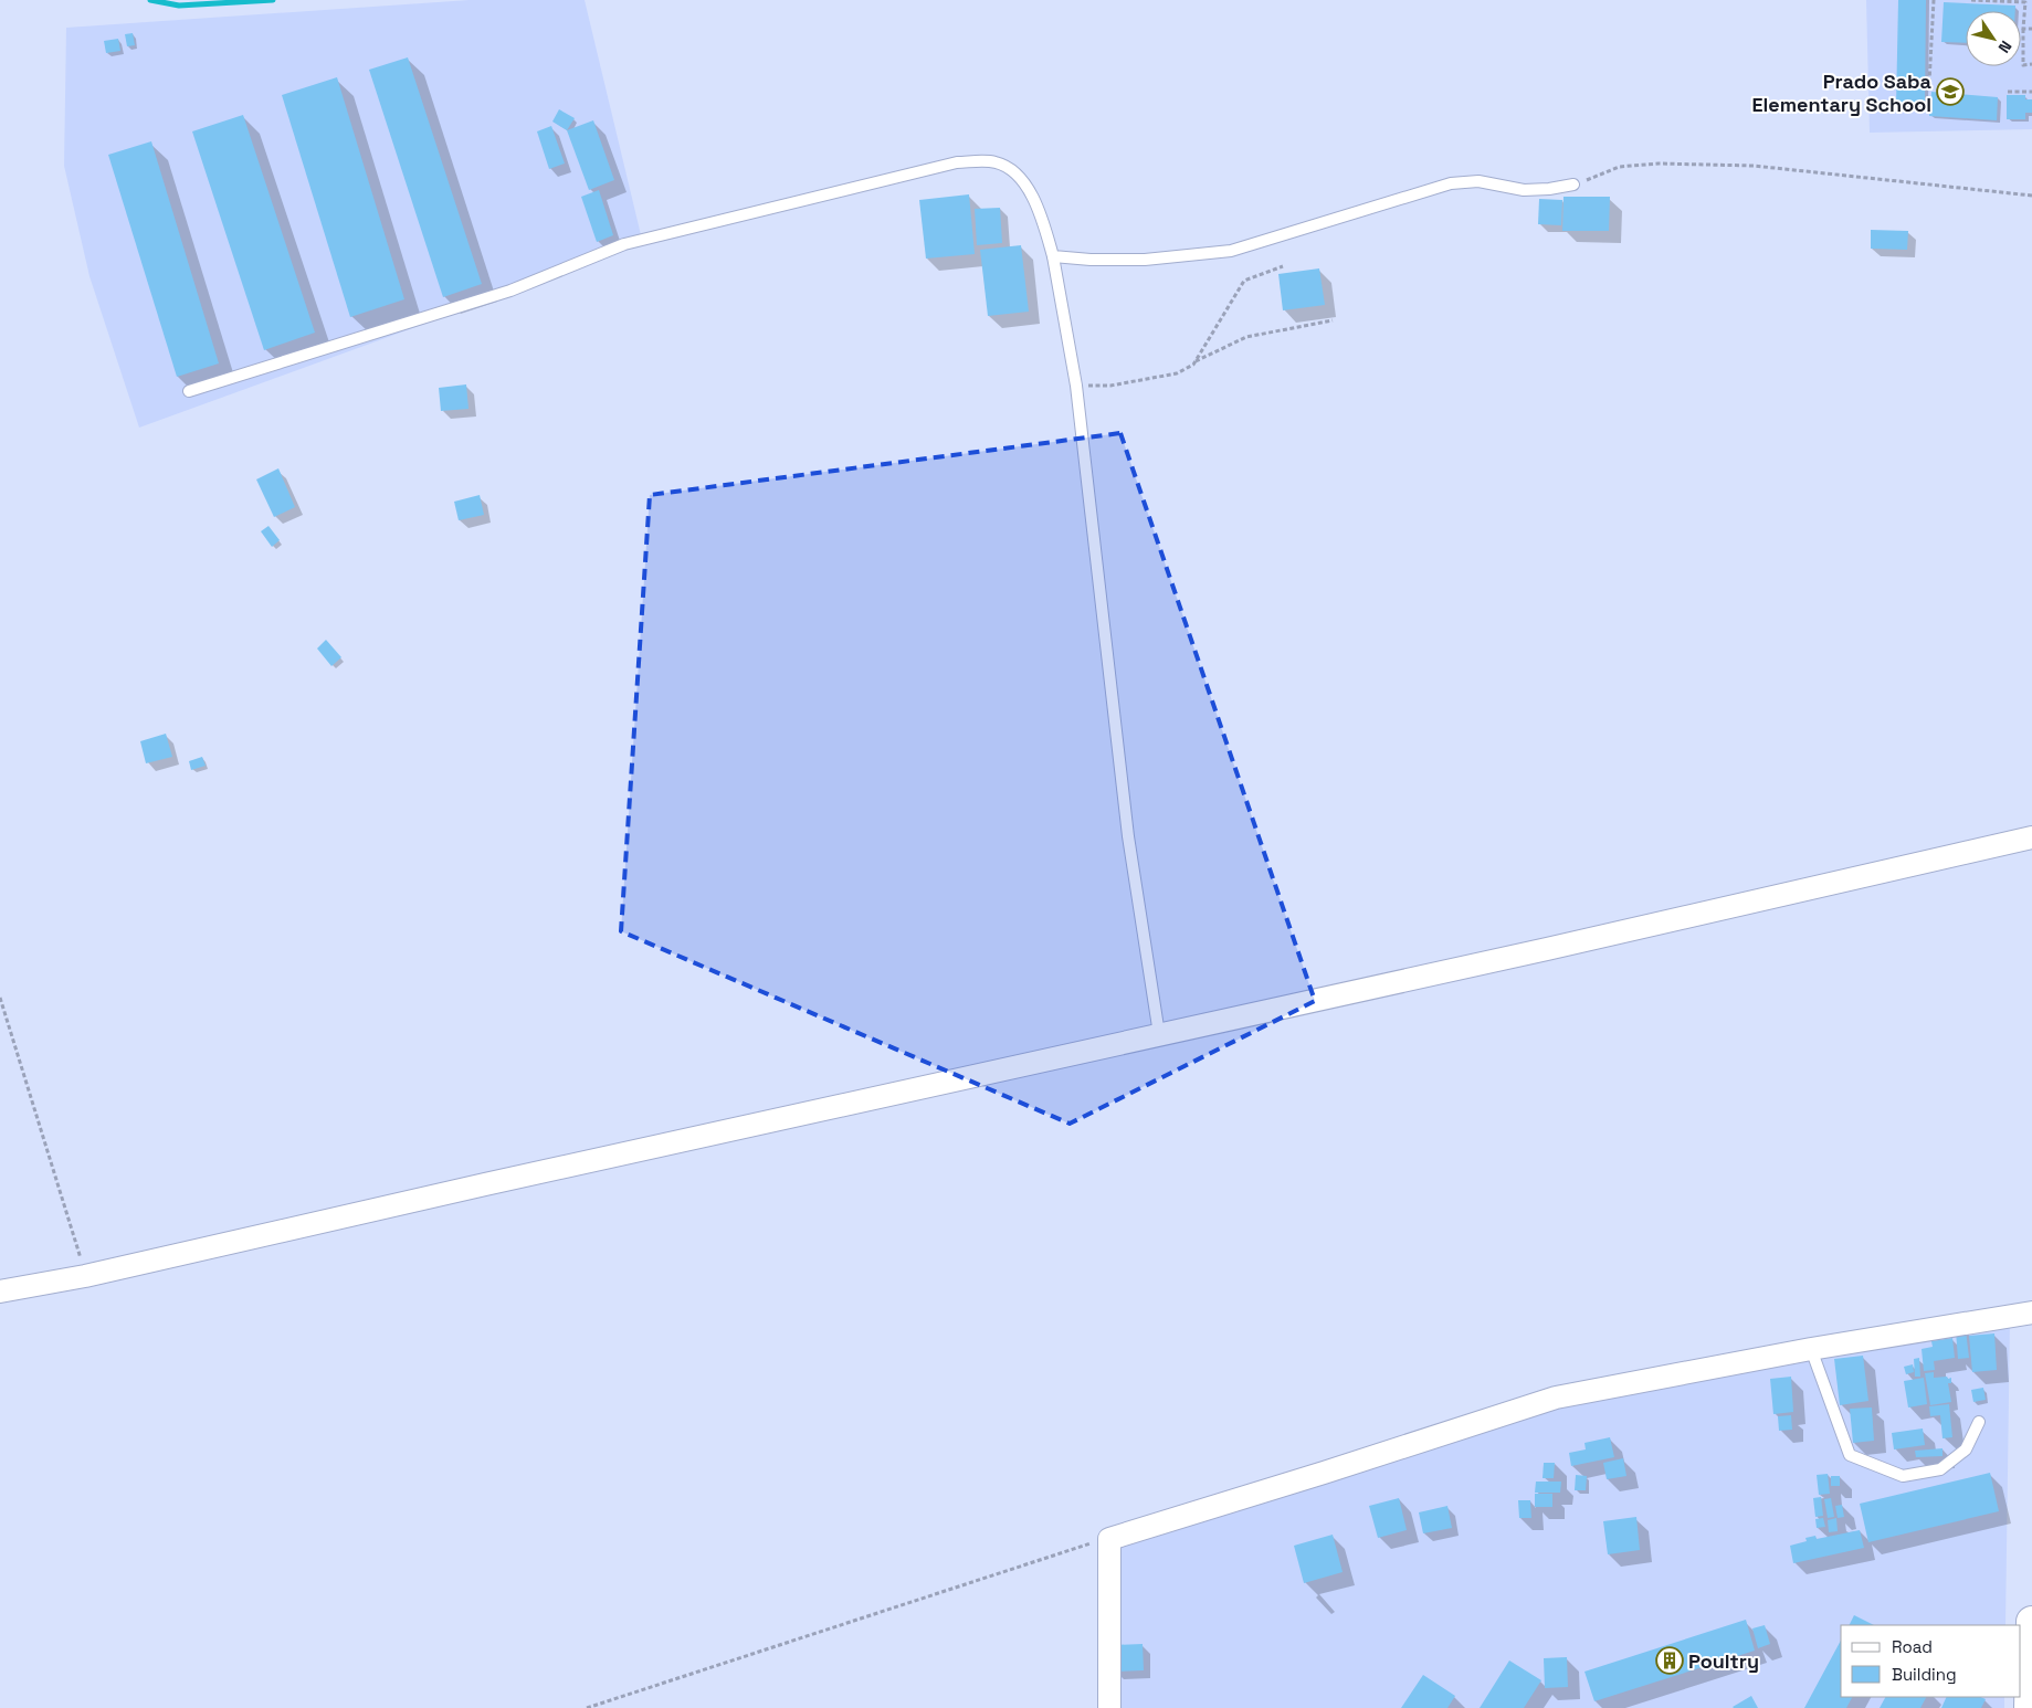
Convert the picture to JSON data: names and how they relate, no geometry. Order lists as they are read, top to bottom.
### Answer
{
  "places": {
    "school or university": ["Prado Saba Elementary School"],
    "building": ["Poultry"]
  },
  "legend": ["Road", "Building"],
  "north": "bottom right"
}
